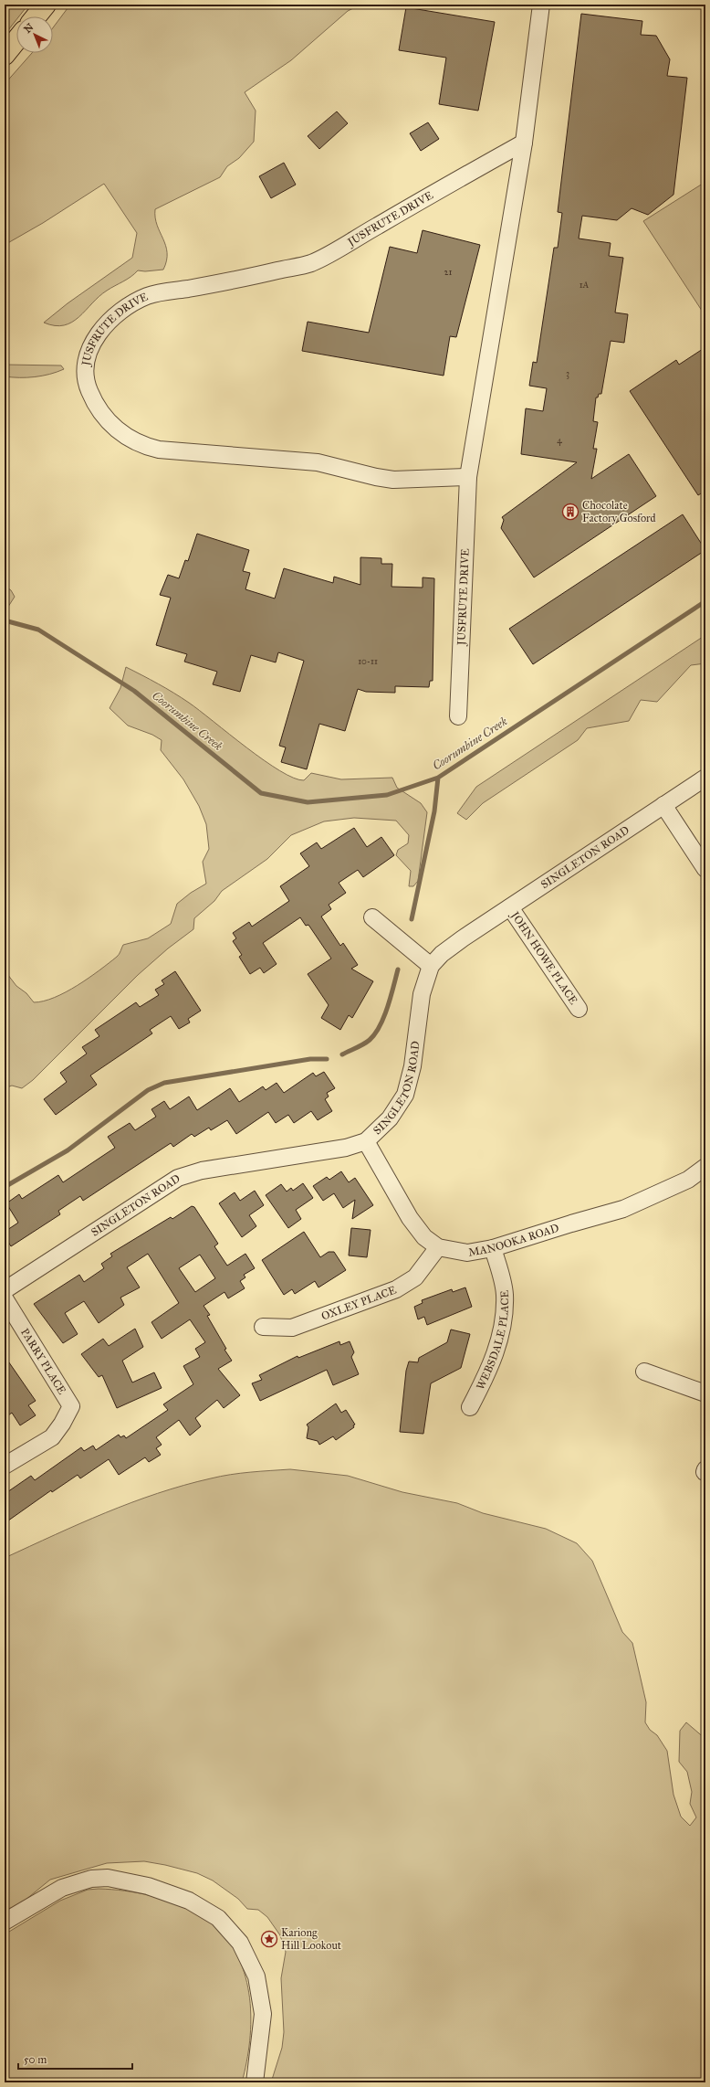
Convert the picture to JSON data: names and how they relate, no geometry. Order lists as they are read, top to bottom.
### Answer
{
  "streets": {
    "street": [
      "JUSFRUTE DRIVE",
      "SINGLETON ROAD",
      "JOHN HOWE PLACE",
      "MANOOKA ROAD",
      "OXLEY PLACE",
      "WEBSDALE PLACE",
      "PARRY PLACE"
    ]
  },
  "crossings": [
    ["SINGLETON ROAD", "JOHN HOWE PLACE"],
    ["SINGLETON ROAD", "MANOOKA ROAD"],
    ["MANOOKA ROAD", "OXLEY PLACE"],
    ["MANOOKA ROAD", "WEBSDALE PLACE"]
  ],
  "water": ["Coorumbine Creek"],
  "places": {
    "building": ["Chocolate Factory Gosford"],
    "place": ["Kariong Hill Lookout"]
  },
  "house_numbers": [
    "21",
    "1A",
    "3",
    "4",
    "10-11"
  ],
  "scale_bar": "50 m",
  "north": "top left"
}
